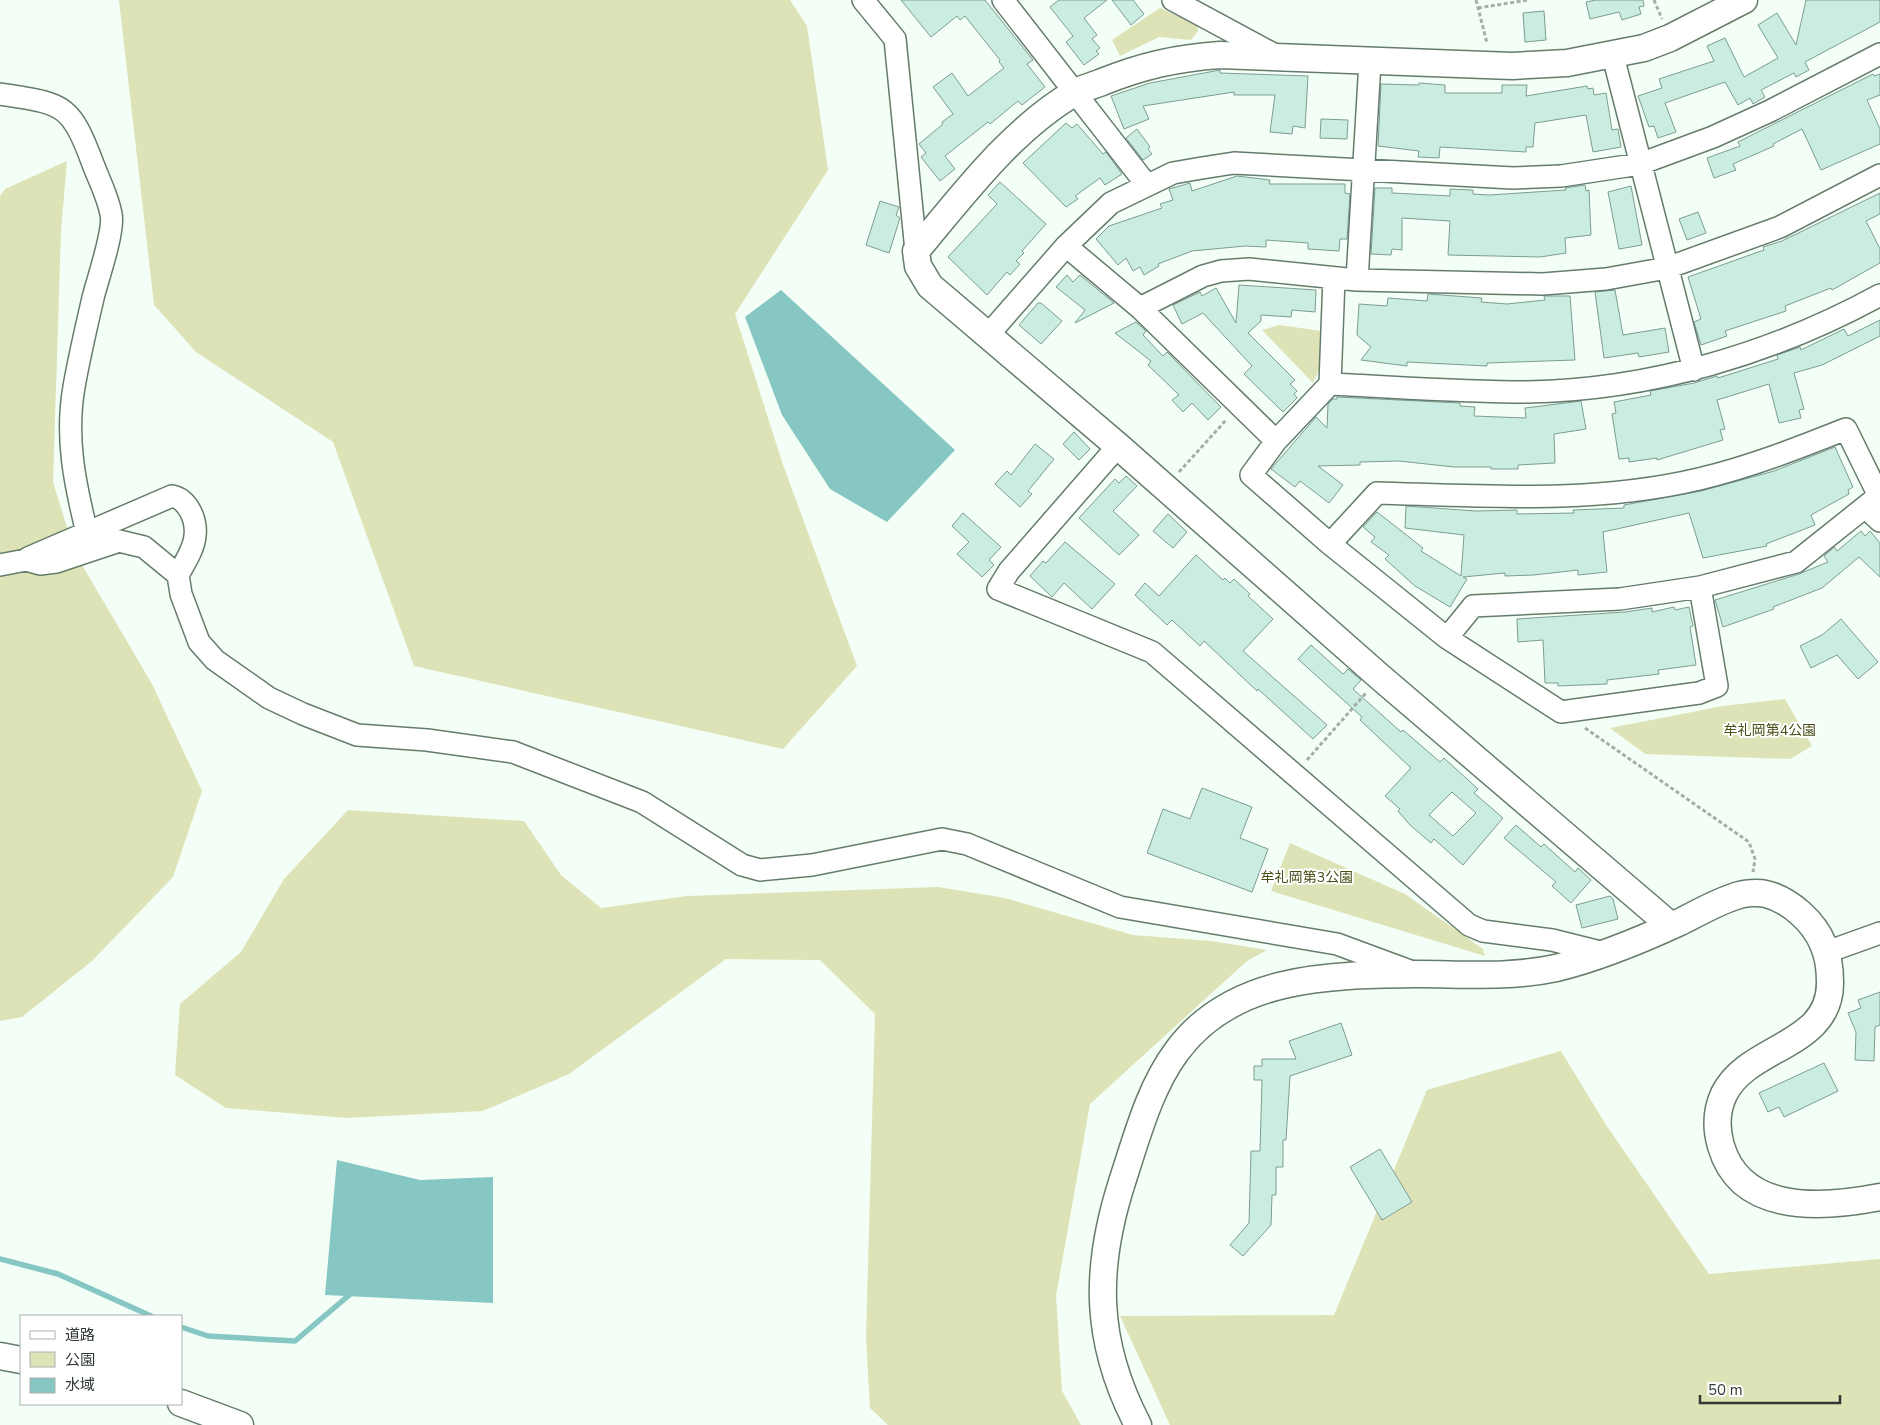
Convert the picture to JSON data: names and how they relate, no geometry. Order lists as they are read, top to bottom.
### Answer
{
  "parks": ["牟礼岡第4公園", "牟礼岡第3公園"],
  "legend": ["道路", "公園", "水域"],
  "scale_bar": "50 m"
}
